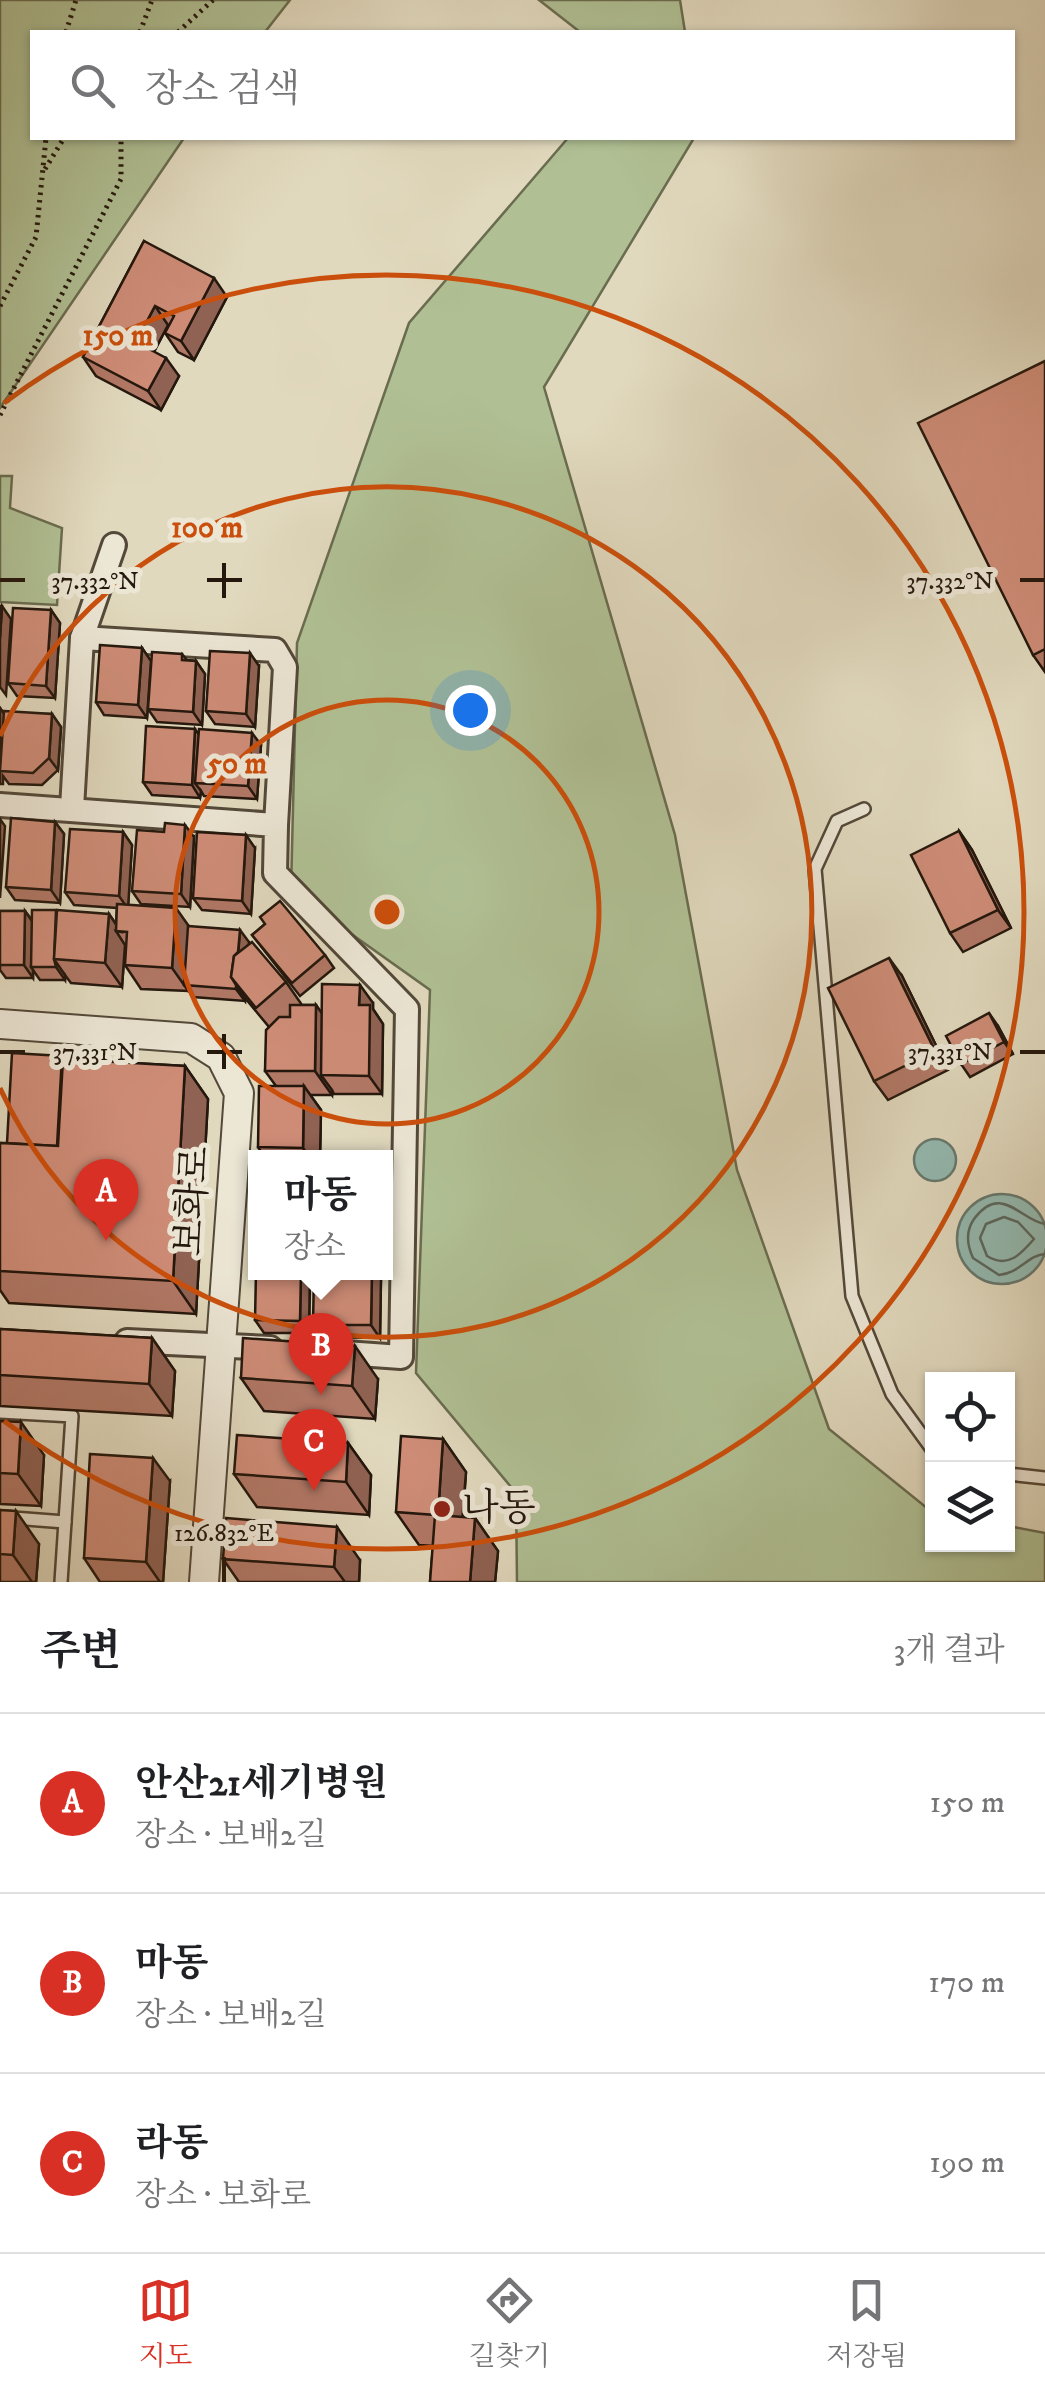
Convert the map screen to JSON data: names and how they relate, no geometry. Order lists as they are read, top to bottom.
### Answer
{
  "streets": {
    "street": ["보화로"]
  },
  "places": ["나동"],
  "page": {
    "search": "장소 검색",
    "popup": ["마동", "장소"],
    "pins": ["A", "B", "C"],
    "heading": ["주변", "3개 결과"],
    "list": [
      {
        "mark": "A",
        "name": "안산21세기병원",
        "note": "장소 · 보배2길",
        "value": "150 m"
      },
      {
        "mark": "B",
        "name": "마동",
        "note": "장소 · 보배2길",
        "value": "170 m"
      },
      {
        "mark": "C",
        "name": "라동",
        "note": "장소 · 보화로",
        "value": "190 m"
      }
    ],
    "nav": ["지도", "길찾기", "저장됨"]
  },
  "coordinates": ["37.332°N", "37.331°N", "126.832°E"],
  "rings": ["150 m", "100 m", "50 m"]
}
